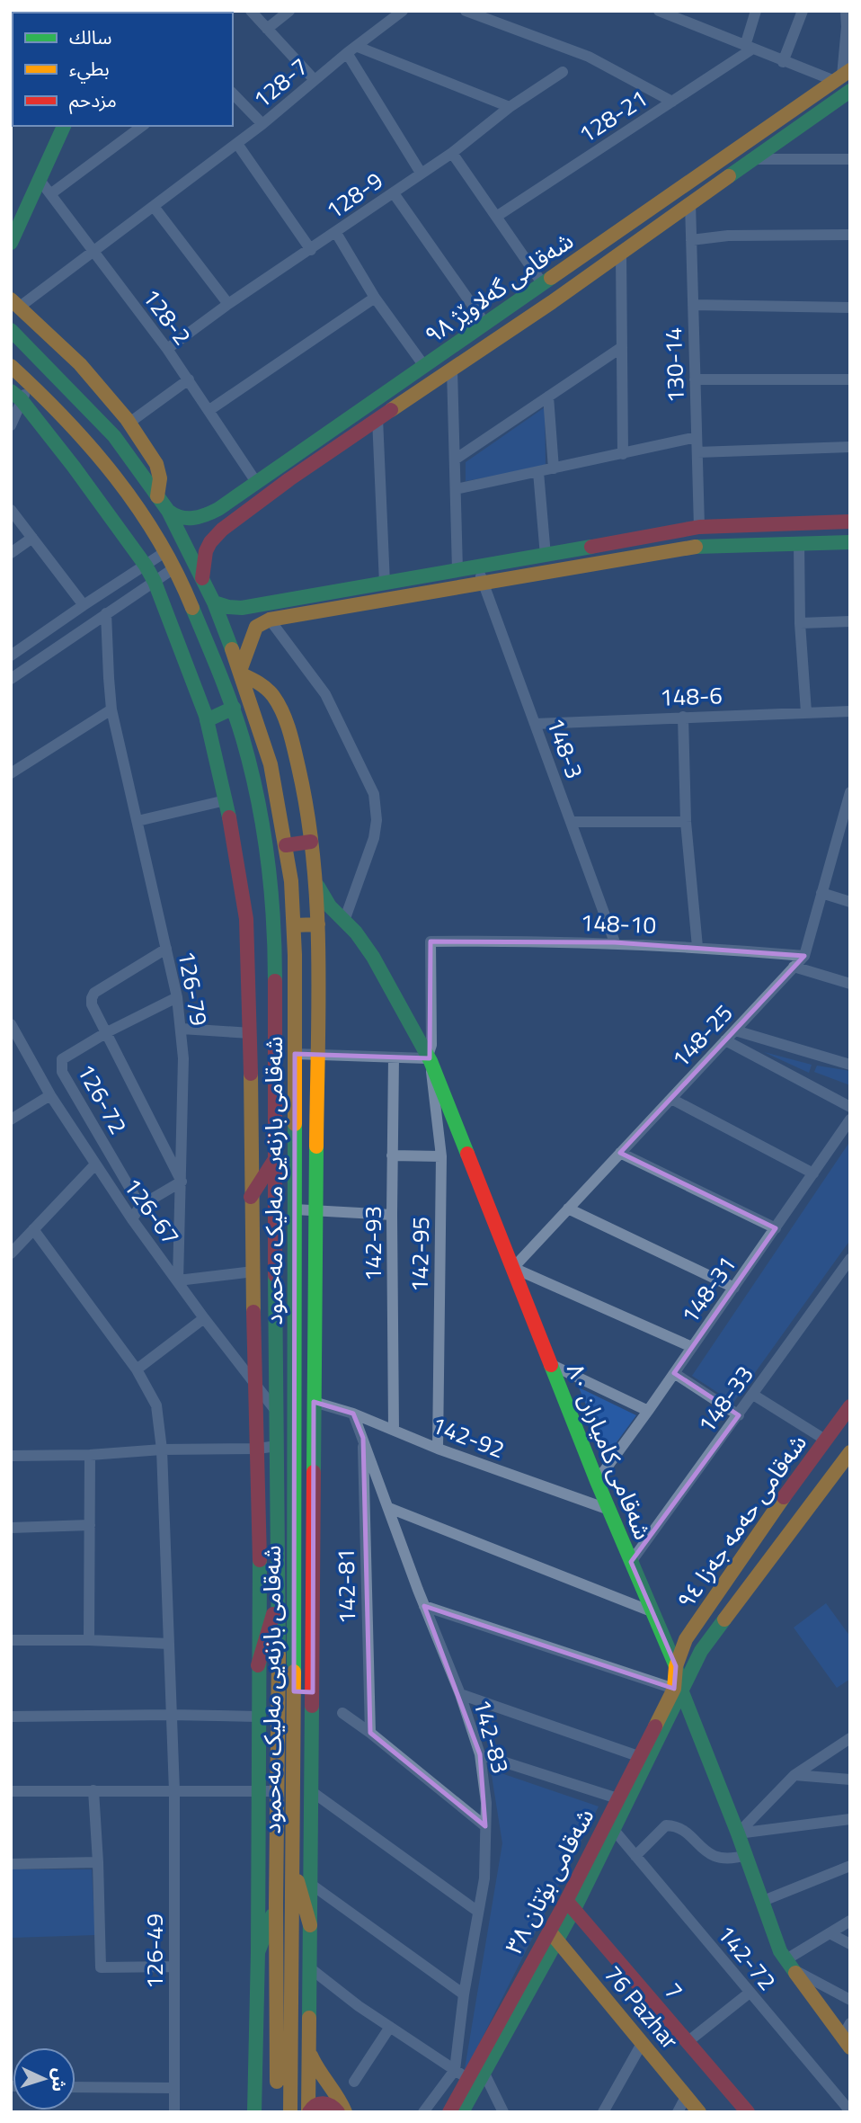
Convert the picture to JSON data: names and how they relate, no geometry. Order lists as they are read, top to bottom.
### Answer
{
  "streets": {
    "main road": [
      "شەقامی گەلاوێژ ٩٨",
      "شەقامی بازنەیی مەلیک مەحمود",
      "شەقامی کامیاران ٨٠",
      "شەقامی حەمە جەزا ٩٤",
      "شەقامی بۆتان ٣٨",
      "7",
      "76 Pazhar"
    ],
    "street": [
      "128-7",
      "128-21",
      "128-9",
      "128-2",
      "130-14",
      "148-6",
      "148-3",
      "148-10",
      "126-79",
      "148-25",
      "126-72",
      "126-67",
      "142-93",
      "142-95",
      "148-31",
      "148-33",
      "142-92",
      "142-81",
      "142-83",
      "126-49",
      "142-72"
    ]
  },
  "crossings": [
    ["128-7", "128-2"],
    ["128-9", "128-2"],
    ["شەقامی گەلاوێژ ٩٨", "128-2"],
    ["شەقامی گەلاوێژ ٩٨", "130-14"],
    ["شەقامی گەلاوێژ ٩٨", "شەقامی بازنەیی مەلیک مەحمود"],
    ["148-6", "148-3"],
    ["148-3", "148-10"],
    ["148-10", "148-25"],
    ["148-10", "142-95"],
    ["126-79", "126-72"],
    ["126-79", "126-67"],
    ["148-25", "شەقامی کامیاران ٨٠"],
    ["شەقامی بازنەیی مەلیک مەحمود", "126-67"],
    ["142-93", "142-92"],
    ["142-95", "142-92"],
    ["142-95", "شەقامی کامیاران ٨٠"],
    ["148-31", "شەقامی کامیاران ٨٠"],
    ["148-33", "شەقامی کامیاران ٨٠"],
    ["142-92", "شەقامی کامیاران ٨٠"],
    ["142-92", "142-83"],
    ["شەقامی کامیاران ٨٠", "شەقامی حەمە جەزا ٩٤"],
    ["شەقامی کامیاران ٨٠", "شەقامی بۆتان ٣٨"],
    ["شەقامی حەمە جەزا ٩٤", "شەقامی بۆتان ٣٨"],
    ["142-81", "142-83"],
    ["شەقامی بۆتان ٣٨", "142-72"],
    ["شەقامی بۆتان ٣٨", "7"],
    ["شەقامی بۆتان ٣٨", "76 Pazhar"]
  ],
  "legend": ["سالك", "بطيء", "مزدحم"],
  "north": "right"
}
